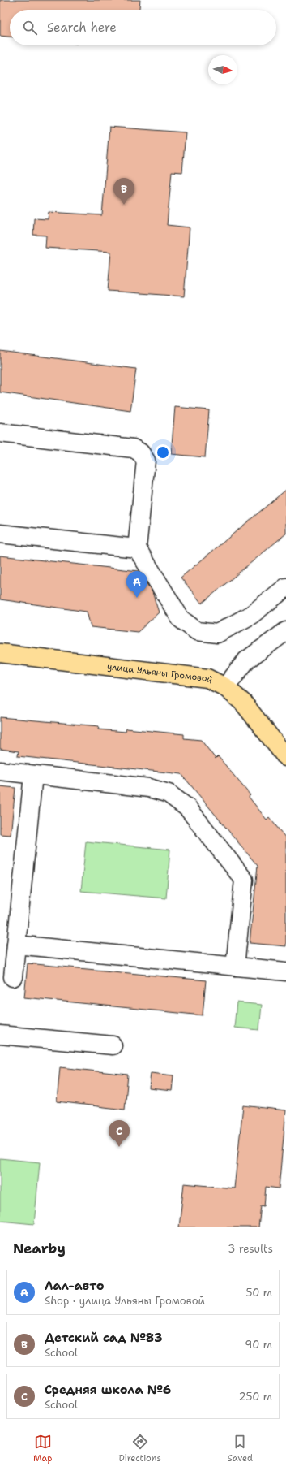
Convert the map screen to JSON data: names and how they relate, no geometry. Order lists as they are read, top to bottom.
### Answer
{
  "streets": {
    "main road": ["улица Ульяны Громовой"]
  },
  "north": "right",
  "page": {
    "search": "Search here",
    "pins": ["B", "A", "C"],
    "heading": ["Nearby", "3 results"],
    "list": [
      {
        "mark": "A",
        "name": "Лал-авто",
        "note": "Shop · улица Ульяны Громовой",
        "value": "50 m"
      },
      {
        "mark": "B",
        "name": "Детский сад №83",
        "note": "School",
        "value": "90 m"
      },
      {
        "mark": "C",
        "name": "Средняя школа №6",
        "note": "School",
        "value": "250 m"
      }
    ],
    "nav": ["Map", "Directions", "Saved"]
  }
}
